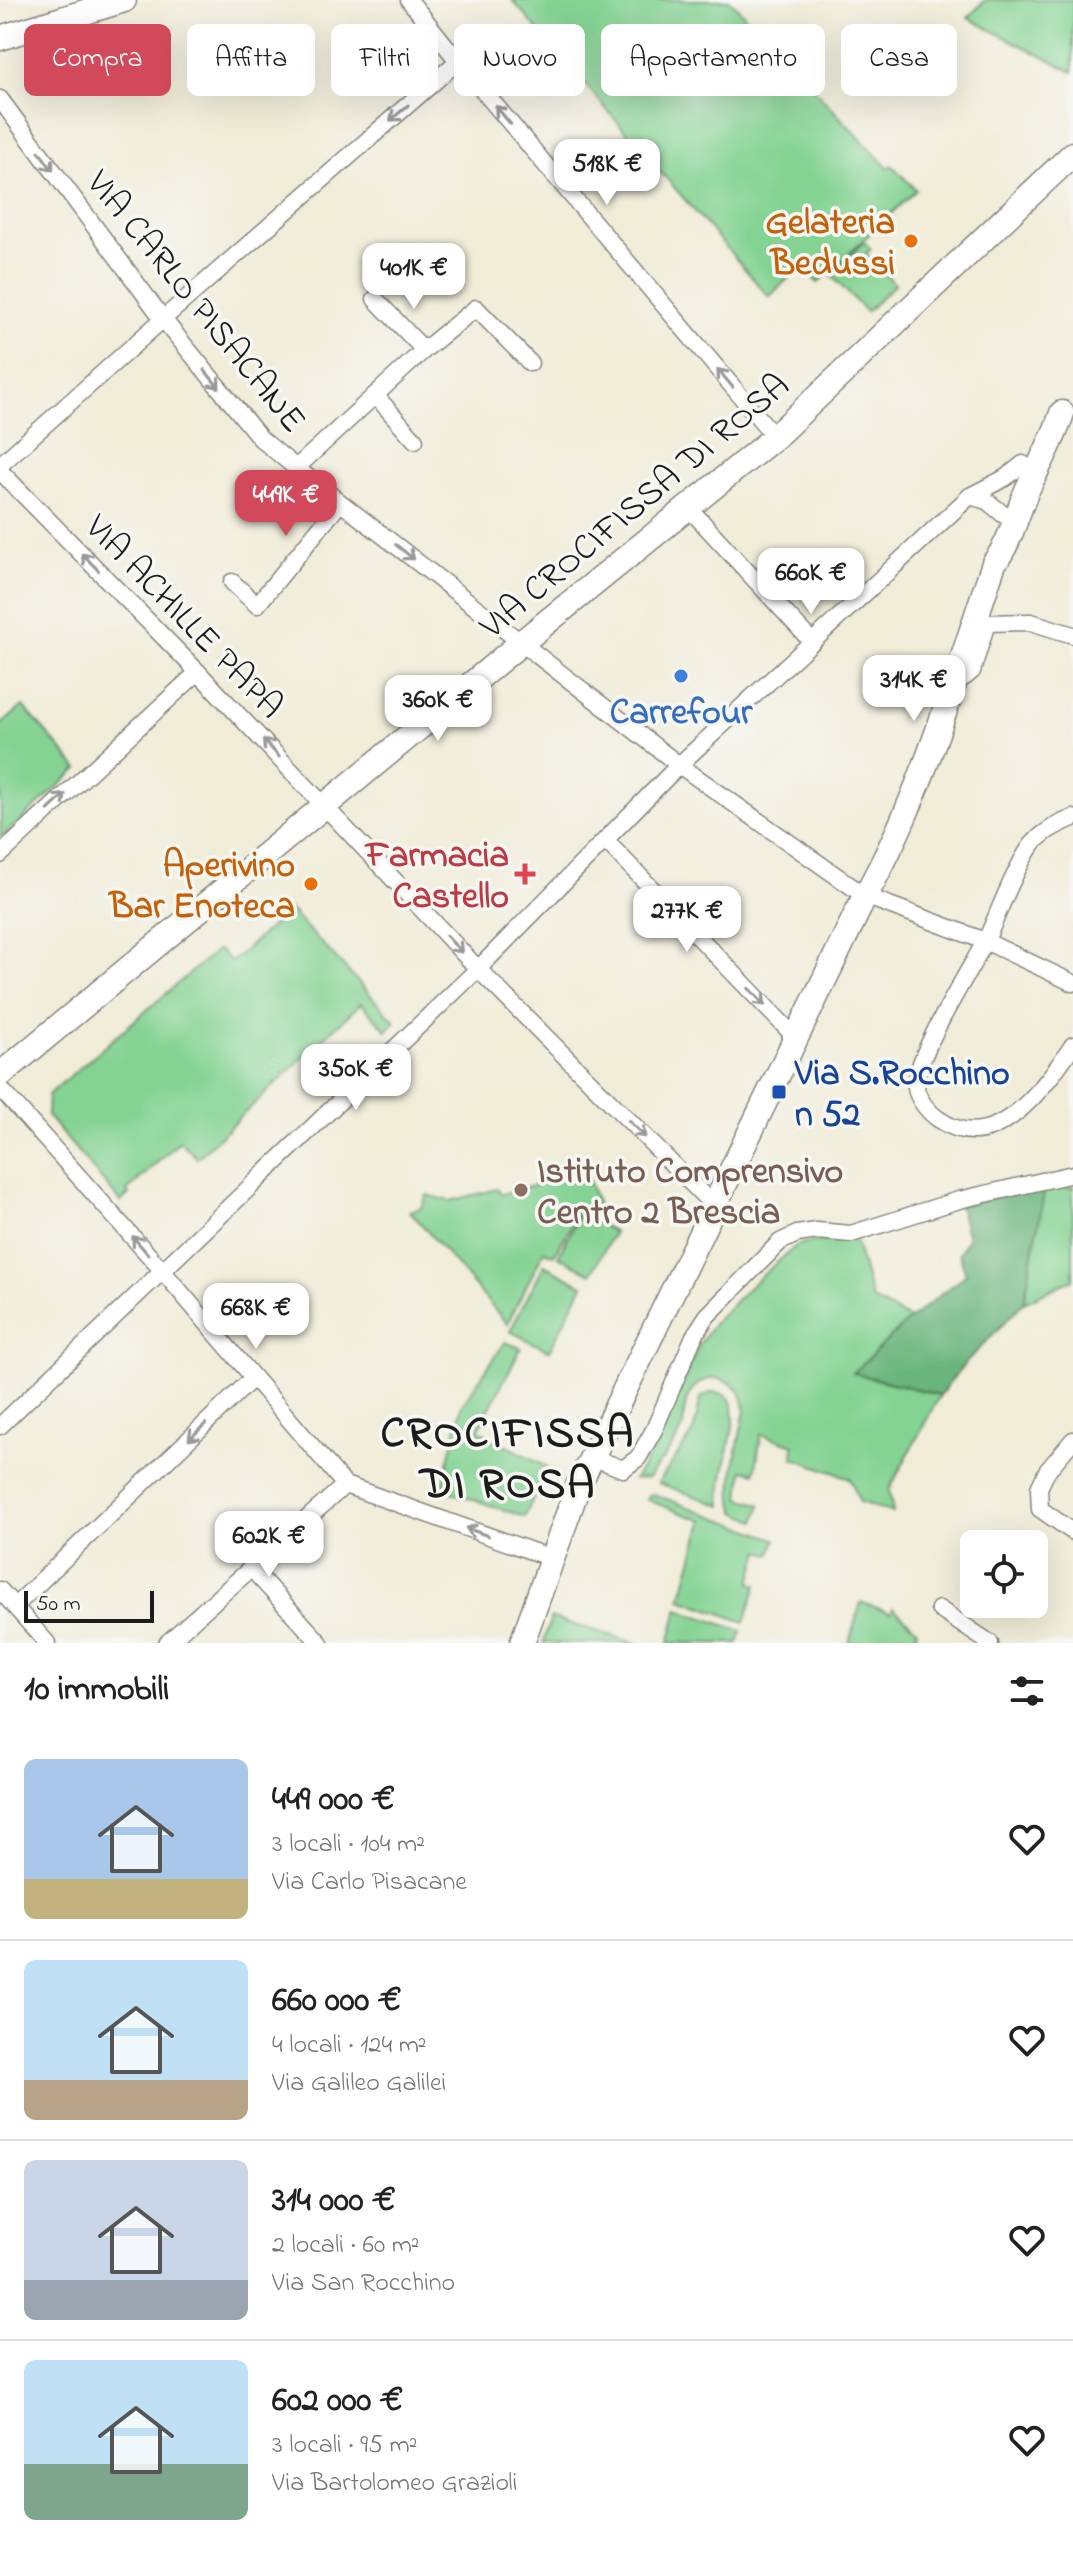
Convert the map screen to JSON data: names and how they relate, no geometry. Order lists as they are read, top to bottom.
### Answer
{
  "streets": {
    "street": ["VIA CARLO PISACANE", "VIA CROCIFISSA DI ROSA", "VIA ACHILLE PAPA"]
  },
  "crossings": [
    ["VIA CARLO PISACANE", "VIA CROCIFISSA DI ROSA"],
    ["VIA CROCIFISSA DI ROSA", "VIA ACHILLE PAPA"]
  ],
  "one_way": ["VIA CARLO PISACANE"],
  "districts": ["CROCIFISSA DI ROSA"],
  "places": {
    "other": [
      "Gelateria Bedussi",
      "Carrefour",
      "Aperivino Bar Enoteca",
      "Istituto Comprensivo Centro 2 Brescia"
    ],
    "health": ["Farmacia Castello"],
    "transit": ["Via S.Rocchino n 52"]
  },
  "scale_bar": "50 m",
  "page": {
    "chip": [
      "Compra",
      "Affitta",
      "Filtri",
      "Nuovo",
      "Appartamento",
      "Casa"
    ],
    "price": [
      "518K €",
      "401K €",
      "449K €",
      "660K €",
      "314K €",
      "360K €",
      "277K €",
      "350K €",
      "668K €",
      "602K €"
    ],
    "scale": "50 m",
    "heading": "10 immobili",
    "list": [
      {
        "name": "449 000 €",
        "note": "3 locali · 104 m² · Via Carlo Pisacane"
      },
      {
        "name": "660 000 €",
        "note": "4 locali · 124 m² · Via Galileo Galilei"
      },
      {
        "name": "314 000 €",
        "note": "2 locali · 60 m² · Via San Rocchino"
      },
      {
        "name": "602 000 €",
        "note": "3 locali · 95 m² · Via Bartolomeo Grazioli"
      }
    ]
  }
}
